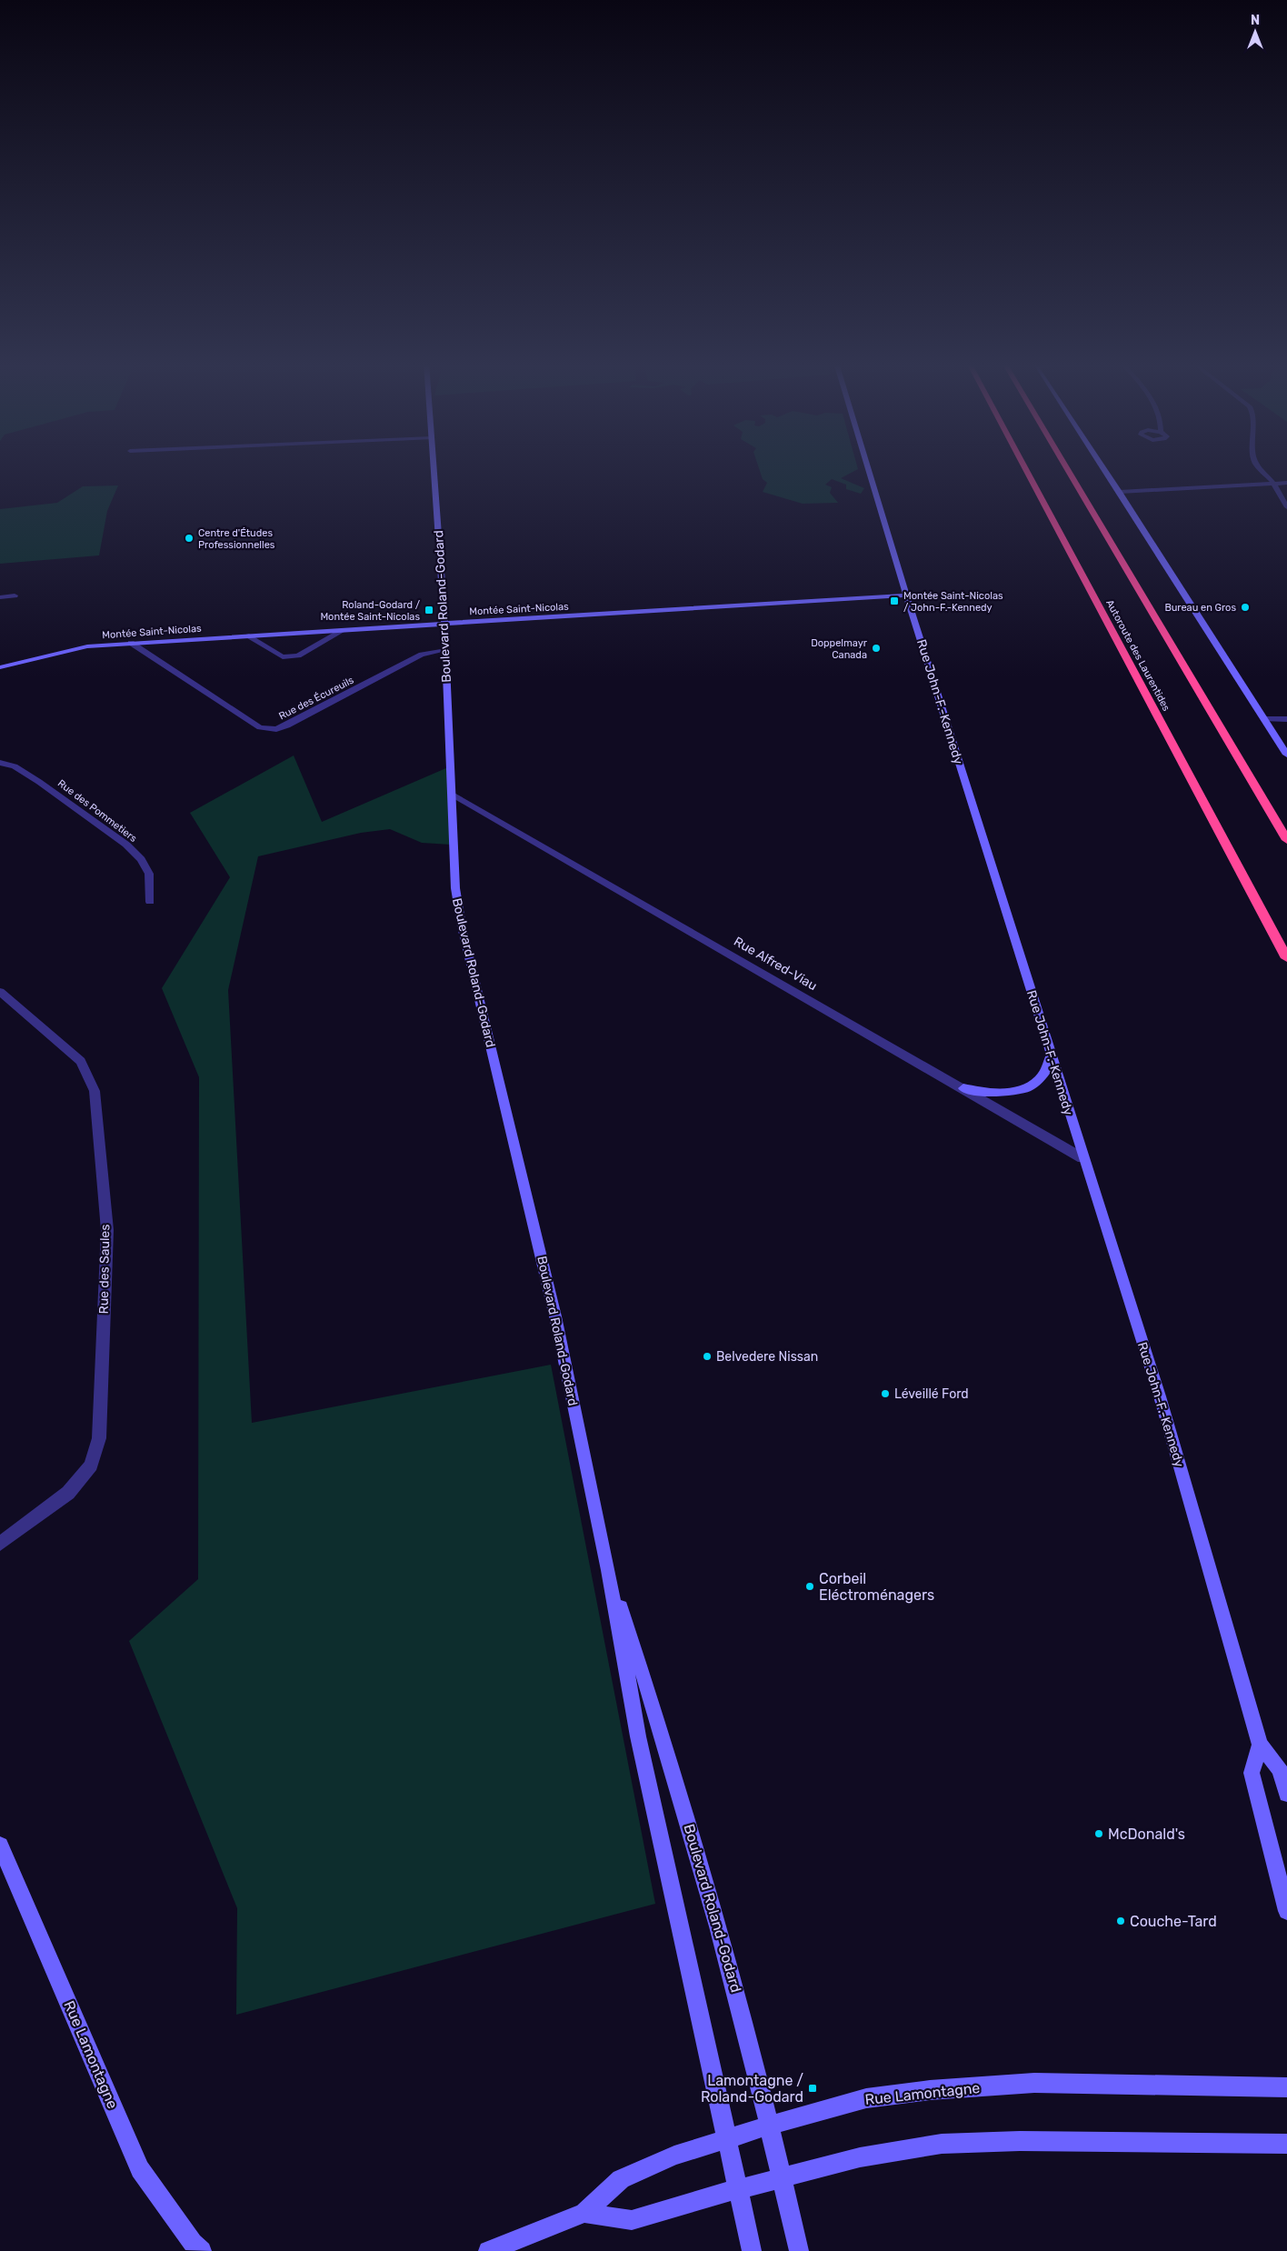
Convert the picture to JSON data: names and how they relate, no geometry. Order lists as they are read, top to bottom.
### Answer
{
  "streets": {
    "highway": ["Autoroute des Laurentides"],
    "street": [
      "Boulevard Roland-Godard",
      "Montée Saint-Nicolas",
      "Rue des Écureuils",
      "Rue John-F.-Kennedy",
      "Rue des Pommetiers",
      "Rue Alfred-Viau",
      "Rue des Saules",
      "Rue Lamontagne"
    ]
  },
  "crossings": [
    ["Boulevard Roland-Godard", "Montée Saint-Nicolas"],
    ["Boulevard Roland-Godard", "Rue des Écureuils"],
    ["Boulevard Roland-Godard", "Rue Alfred-Viau"],
    ["Boulevard Roland-Godard", "Rue Lamontagne"],
    ["Montée Saint-Nicolas", "Rue des Écureuils"],
    ["Montée Saint-Nicolas", "Rue John-F.-Kennedy"],
    ["Rue John-F.-Kennedy", "Rue Alfred-Viau"]
  ],
  "places": {
    "other": [
      "Centre d'Études Professionnelles",
      "Bureau en Gros",
      "Doppelmayr Canada",
      "Belvedere Nissan",
      "Léveillé Ford",
      "Corbeil Eléctroménagers",
      "McDonald's",
      "Couche-Tard"
    ],
    "transit": ["Montée Saint-Nicolas / John-F.-Kennedy", "Roland-Godard / Montée Saint-Nicolas", "Lamontagne / Roland-Godard"]
  },
  "north": "top"
}
